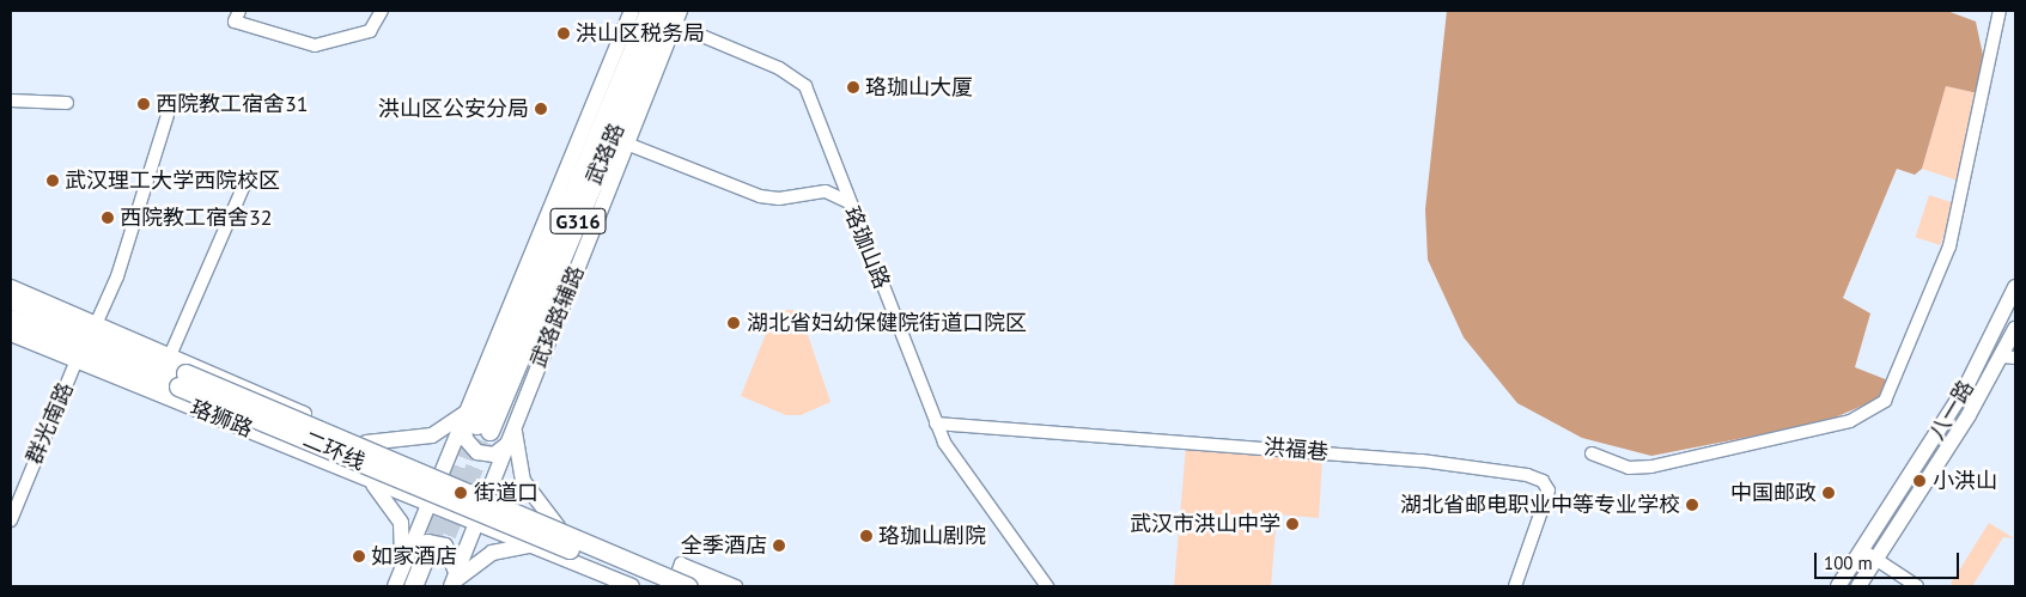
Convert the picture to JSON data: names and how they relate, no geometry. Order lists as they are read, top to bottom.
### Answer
{
  "streets": {
    "highway": [
      "武珞路",
      "G316",
      "珞狮路",
      "二环线"
    ],
    "main road": ["武珞路辅路", "八一路"],
    "street": ["珞珈山路", "群光南路", "洪福巷"]
  },
  "crossings": [
    ["珞珈山路", "武珞路辅路"],
    ["珞珈山路", "洪福巷"],
    ["武珞路辅路", "珞狮路"],
    ["珞狮路", "群光南路"],
    ["珞狮路", "二环线"]
  ],
  "places": [
    "洪山区税务局",
    "珞珈山大厦",
    "西院教工宿舍31",
    "洪山区公安分局",
    "武汉理工大学西院校区",
    "西院教工宿舍32",
    "湖北省妇幼保健院街道口院区",
    "小洪山",
    "街道口",
    "中国邮政",
    "湖北省邮电职业中等专业学校",
    "武汉市洪山中学",
    "珞珈山剧院",
    "全季酒店",
    "如家酒店"
  ],
  "scale_bar": "100 m"
}
